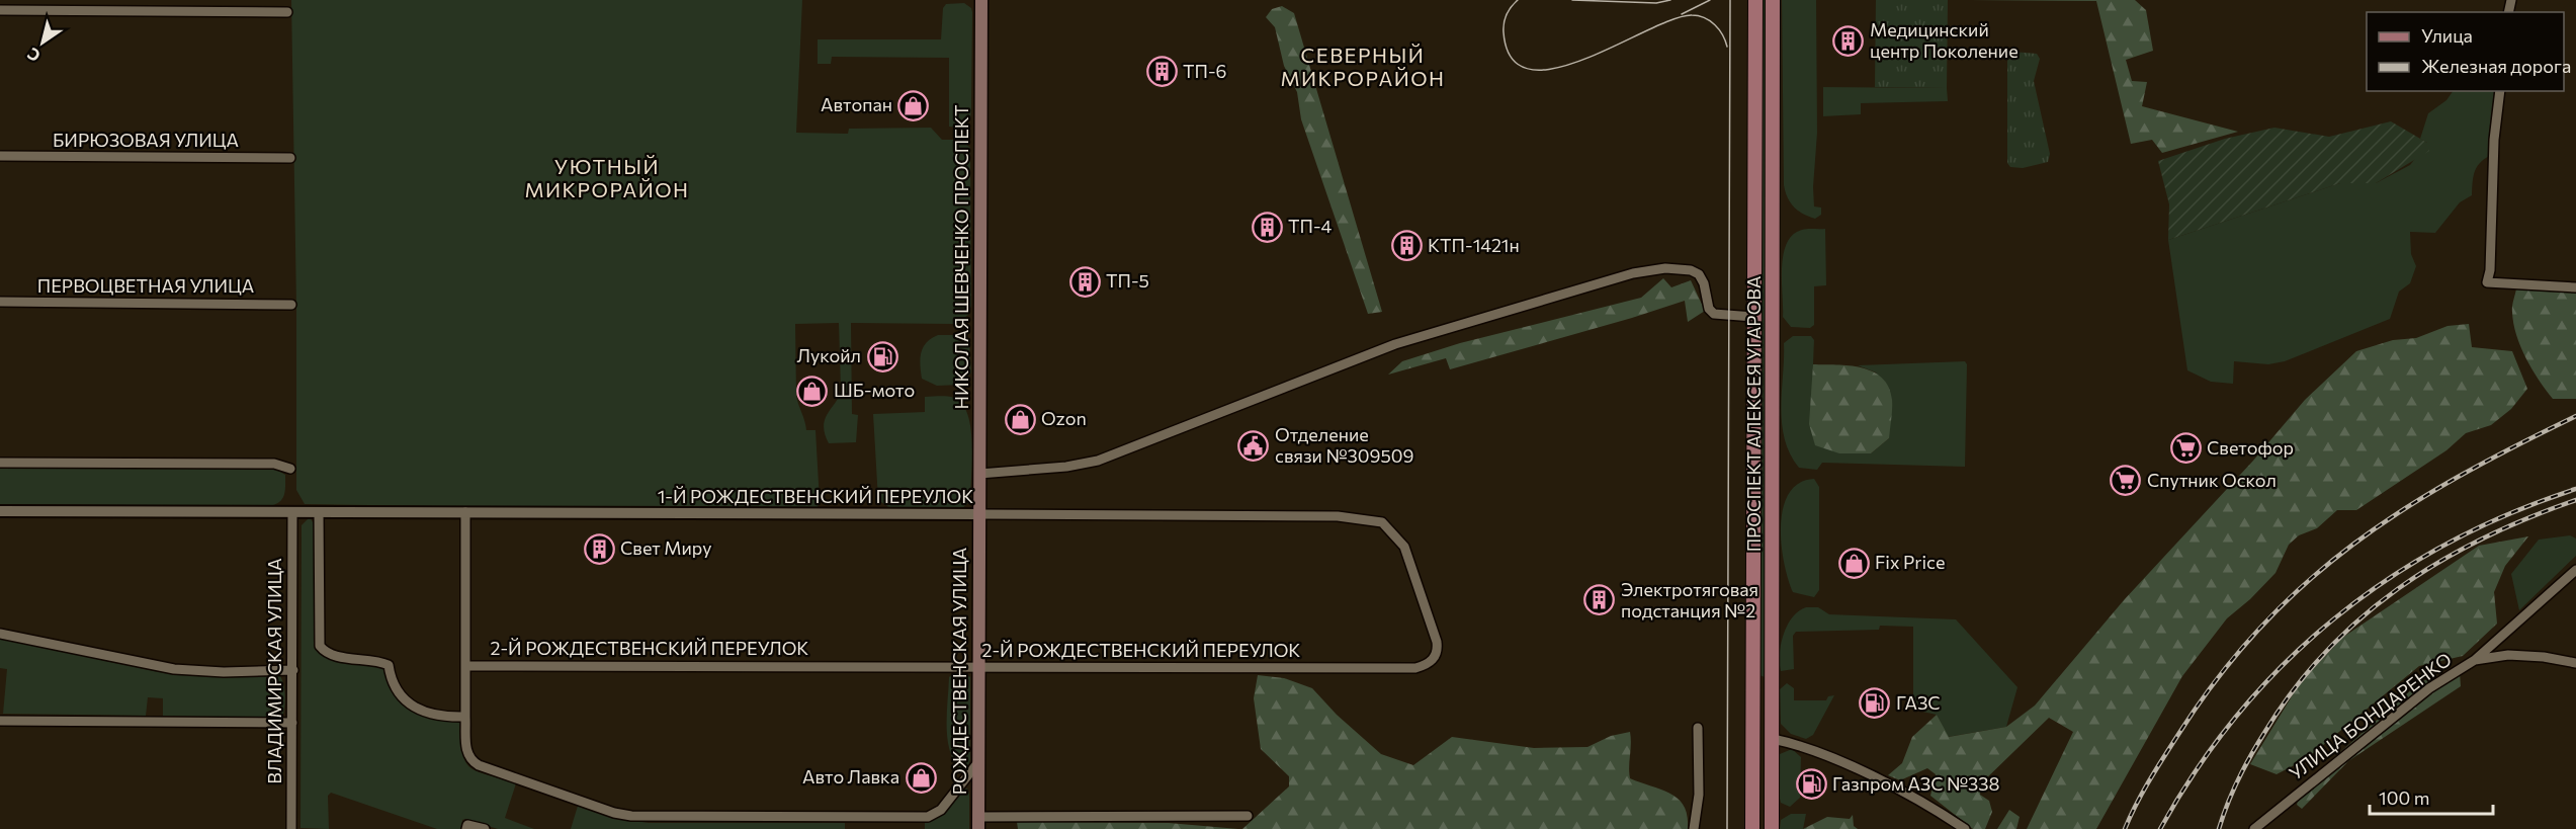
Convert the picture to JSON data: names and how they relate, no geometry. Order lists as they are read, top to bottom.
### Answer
{
  "streets": {
    "main road": ["НИКОЛАЯ ШЕВЧЕНКО ПРОСПЕКТ", "ПРОСПЕКТ АЛЕКСЕЯ УГАРОВА", "РОЖДЕСТВЕНСКАЯ УЛИЦА"],
    "street": [
      "БИРЮЗОВАЯ УЛИЦА",
      "ПЕРВОЦВЕТНАЯ УЛИЦА",
      "1-Й РОЖДЕСТВЕНСКИЙ ПЕРЕУЛОК",
      "2-Й РОЖДЕСТВЕНСКИЙ ПЕРЕУЛОК",
      "ВЛАДИМИРСКАЯ УЛИЦА",
      "УЛИЦА БОНДАРЕНКО"
    ]
  },
  "crossings": [
    ["НИКОЛАЯ ШЕВЧЕНКО ПРОСПЕКТ", "1-Й РОЖДЕСТВЕНСКИЙ ПЕРЕУЛОК"],
    ["НИКОЛАЯ ШЕВЧЕНКО ПРОСПЕКТ", "РОЖДЕСТВЕНСКАЯ УЛИЦА"],
    ["1-Й РОЖДЕСТВЕНСКИЙ ПЕРЕУЛОК", "2-Й РОЖДЕСТВЕНСКИЙ ПЕРЕУЛОК"],
    ["1-Й РОЖДЕСТВЕНСКИЙ ПЕРЕУЛОК", "ВЛАДИМИРСКАЯ УЛИЦА"],
    ["1-Й РОЖДЕСТВЕНСКИЙ ПЕРЕУЛОК", "РОЖДЕСТВЕНСКАЯ УЛИЦА"],
    ["2-Й РОЖДЕСТВЕНСКИЙ ПЕРЕУЛОК", "РОЖДЕСТВЕНСКАЯ УЛИЦА"]
  ],
  "districts": ["СЕВЕРНЫЙ МИКРОРАЙОН", "УЮТНЫЙ МИКРОРАЙОН"],
  "places": {
    "building": [
      "Медицинский центр Поколение",
      "ТП-6",
      "ТП-4",
      "КТП-1421н",
      "ТП-5",
      "Свет Миру",
      "Электротяговая подстанция №2"
    ],
    "shop": [
      "Автопан",
      "ШБ-мото",
      "Ozon",
      "Fix Price",
      "Авто Лавка"
    ],
    "fuel station": ["Лукойл", "ГАЗС", "Газпром АЗС №338"],
    "public building": ["Отделение связи №309509"],
    "supermarket": ["Светофор", "Спутник Оскол"]
  },
  "legend": ["Улица", "Железная дорога"],
  "scale_bar": "100 m",
  "north": "bottom left"
}
